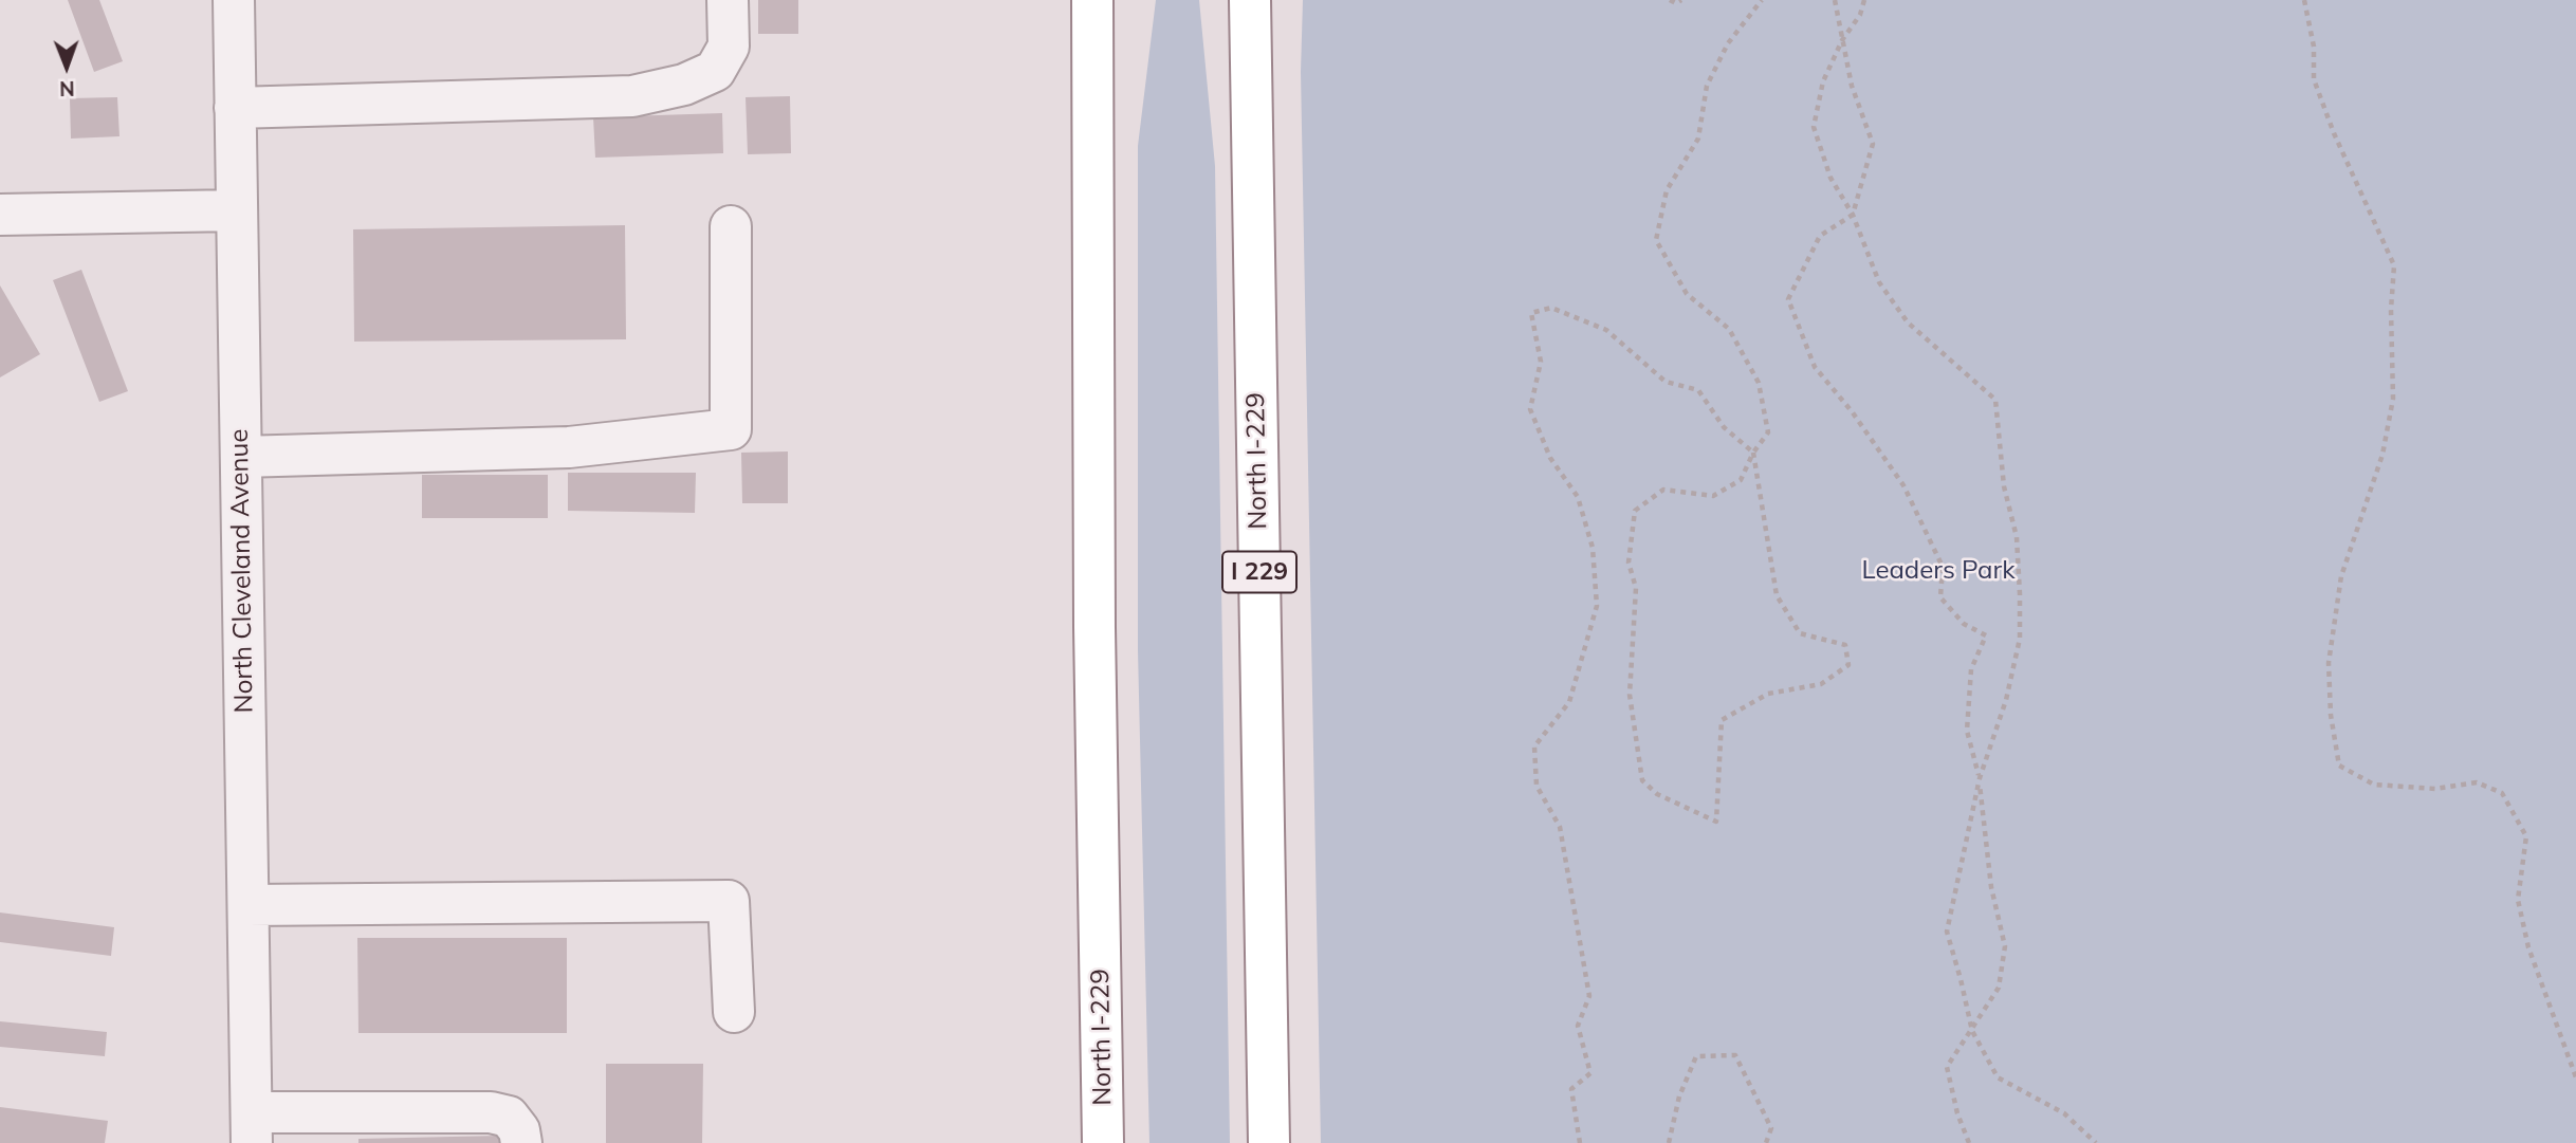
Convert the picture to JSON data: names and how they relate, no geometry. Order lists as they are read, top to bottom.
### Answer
{
  "streets": {
    "highway": ["North I-229", "I 229"],
    "street": ["North Cleveland Avenue"]
  },
  "parks": ["Leaders Park"],
  "north": "bottom"
}
